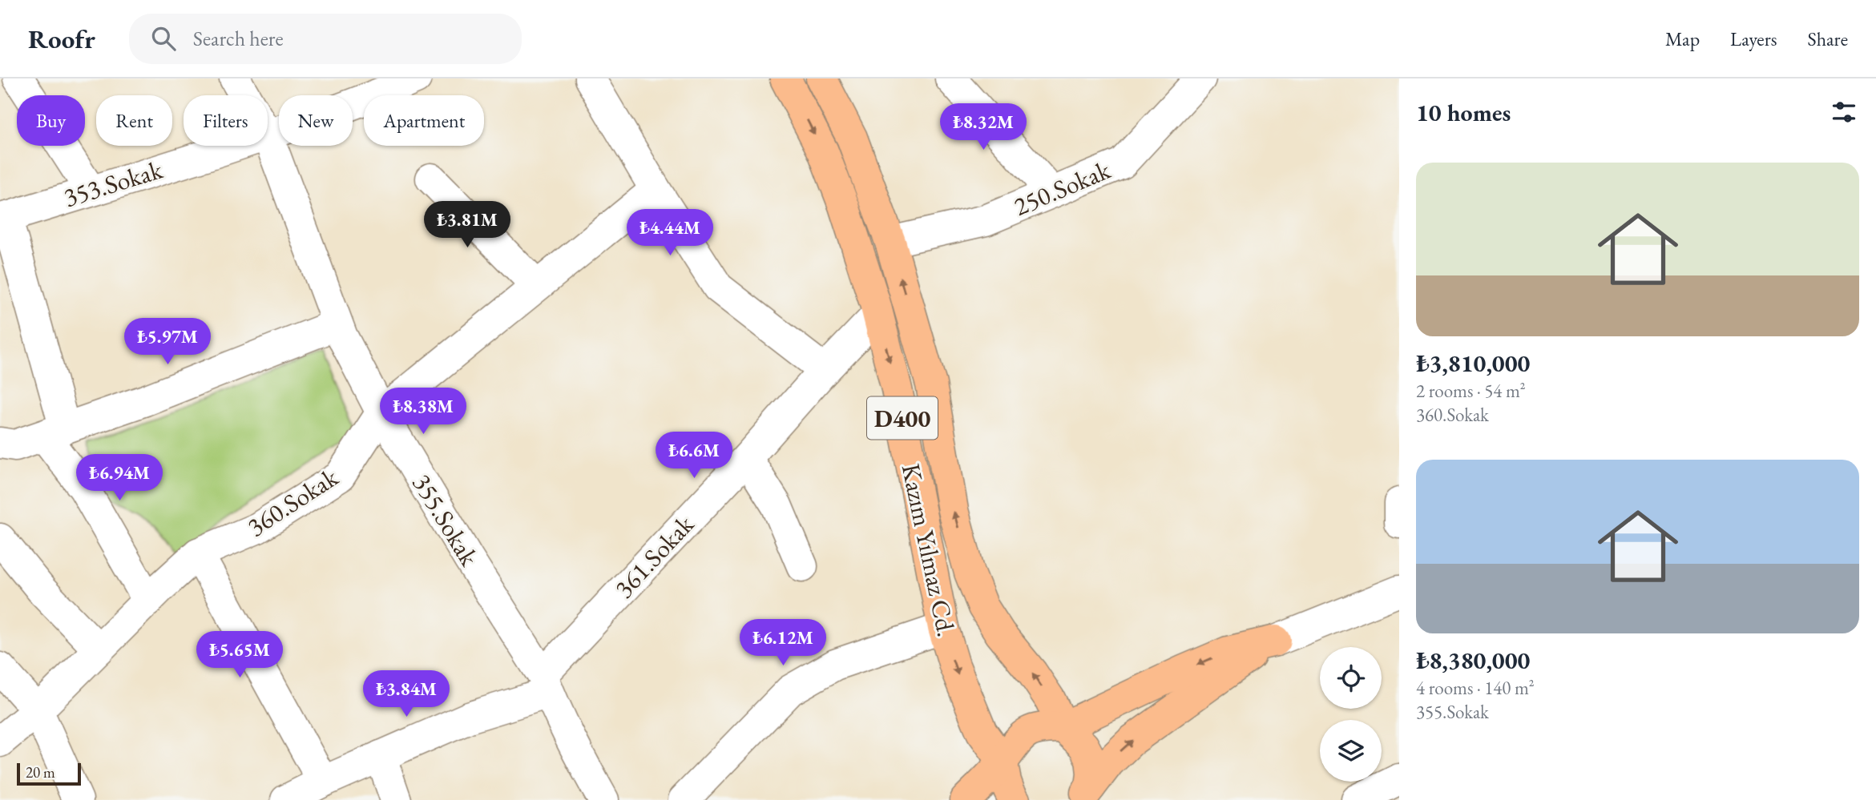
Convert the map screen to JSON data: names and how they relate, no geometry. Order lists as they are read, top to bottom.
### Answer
{
  "streets": {
    "highway": ["D400", "Kazım Yılmaz Cd."],
    "street": [
      "353.Sokak",
      "250.Sokak",
      "360.Sokak",
      "355.Sokak",
      "361.Sokak"
    ]
  },
  "crossings": [
    ["353.Sokak", "355.Sokak"],
    ["250.Sokak", "Kazım Yılmaz Cd."],
    ["D400", "Kazım Yılmaz Cd."],
    ["360.Sokak", "355.Sokak"],
    ["355.Sokak", "361.Sokak"],
    ["Kazım Yılmaz Cd.", "361.Sokak"]
  ],
  "scale_bar": "20 m",
  "page": {
    "header": "Roofr",
    "search": "Search here",
    "nav": ["Map", "Layers", "Share"],
    "heading": "10 homes",
    "chip": [
      "Buy",
      "Rent",
      "Filters",
      "New",
      "Apartment"
    ],
    "price": [
      "₺8.32M",
      "₺3.81M",
      "₺4.44M",
      "₺5.97M",
      "₺8.38M",
      "₺6.6M",
      "₺6.94M",
      "₺6.12M",
      "₺5.65M",
      "₺3.84M"
    ],
    "list": [
      {
        "name": "₺3,810,000",
        "note": "2 rooms · 54 m² · 360.Sokak"
      },
      {
        "name": "₺8,380,000",
        "note": "4 rooms · 140 m² · 355.Sokak"
      }
    ],
    "scale": "20 m"
  }
}
